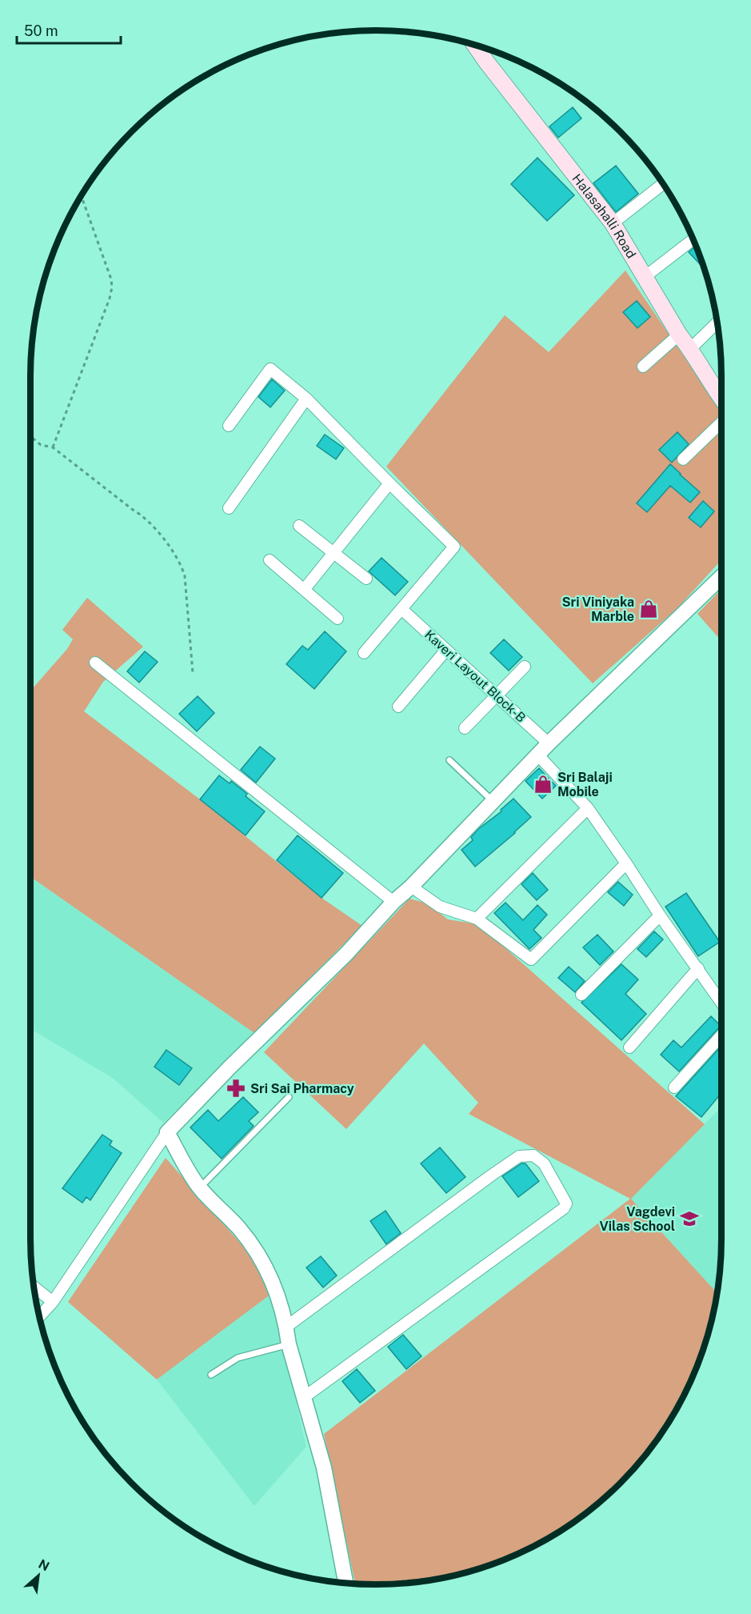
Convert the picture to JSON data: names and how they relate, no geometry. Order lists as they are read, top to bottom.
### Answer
{
  "streets": {
    "main road": ["Halasahalli Road"],
    "street": ["Kaveri Layout Block-B"]
  },
  "places": {
    "shop": ["Sri Viniyaka Marble", "Sri Balaji Mobile"],
    "pharmacy": ["Sri Sai Pharmacy"],
    "school or university": ["Vagdevi Vilas School"]
  },
  "scale_bar": "50 m",
  "north": "top right"
}
